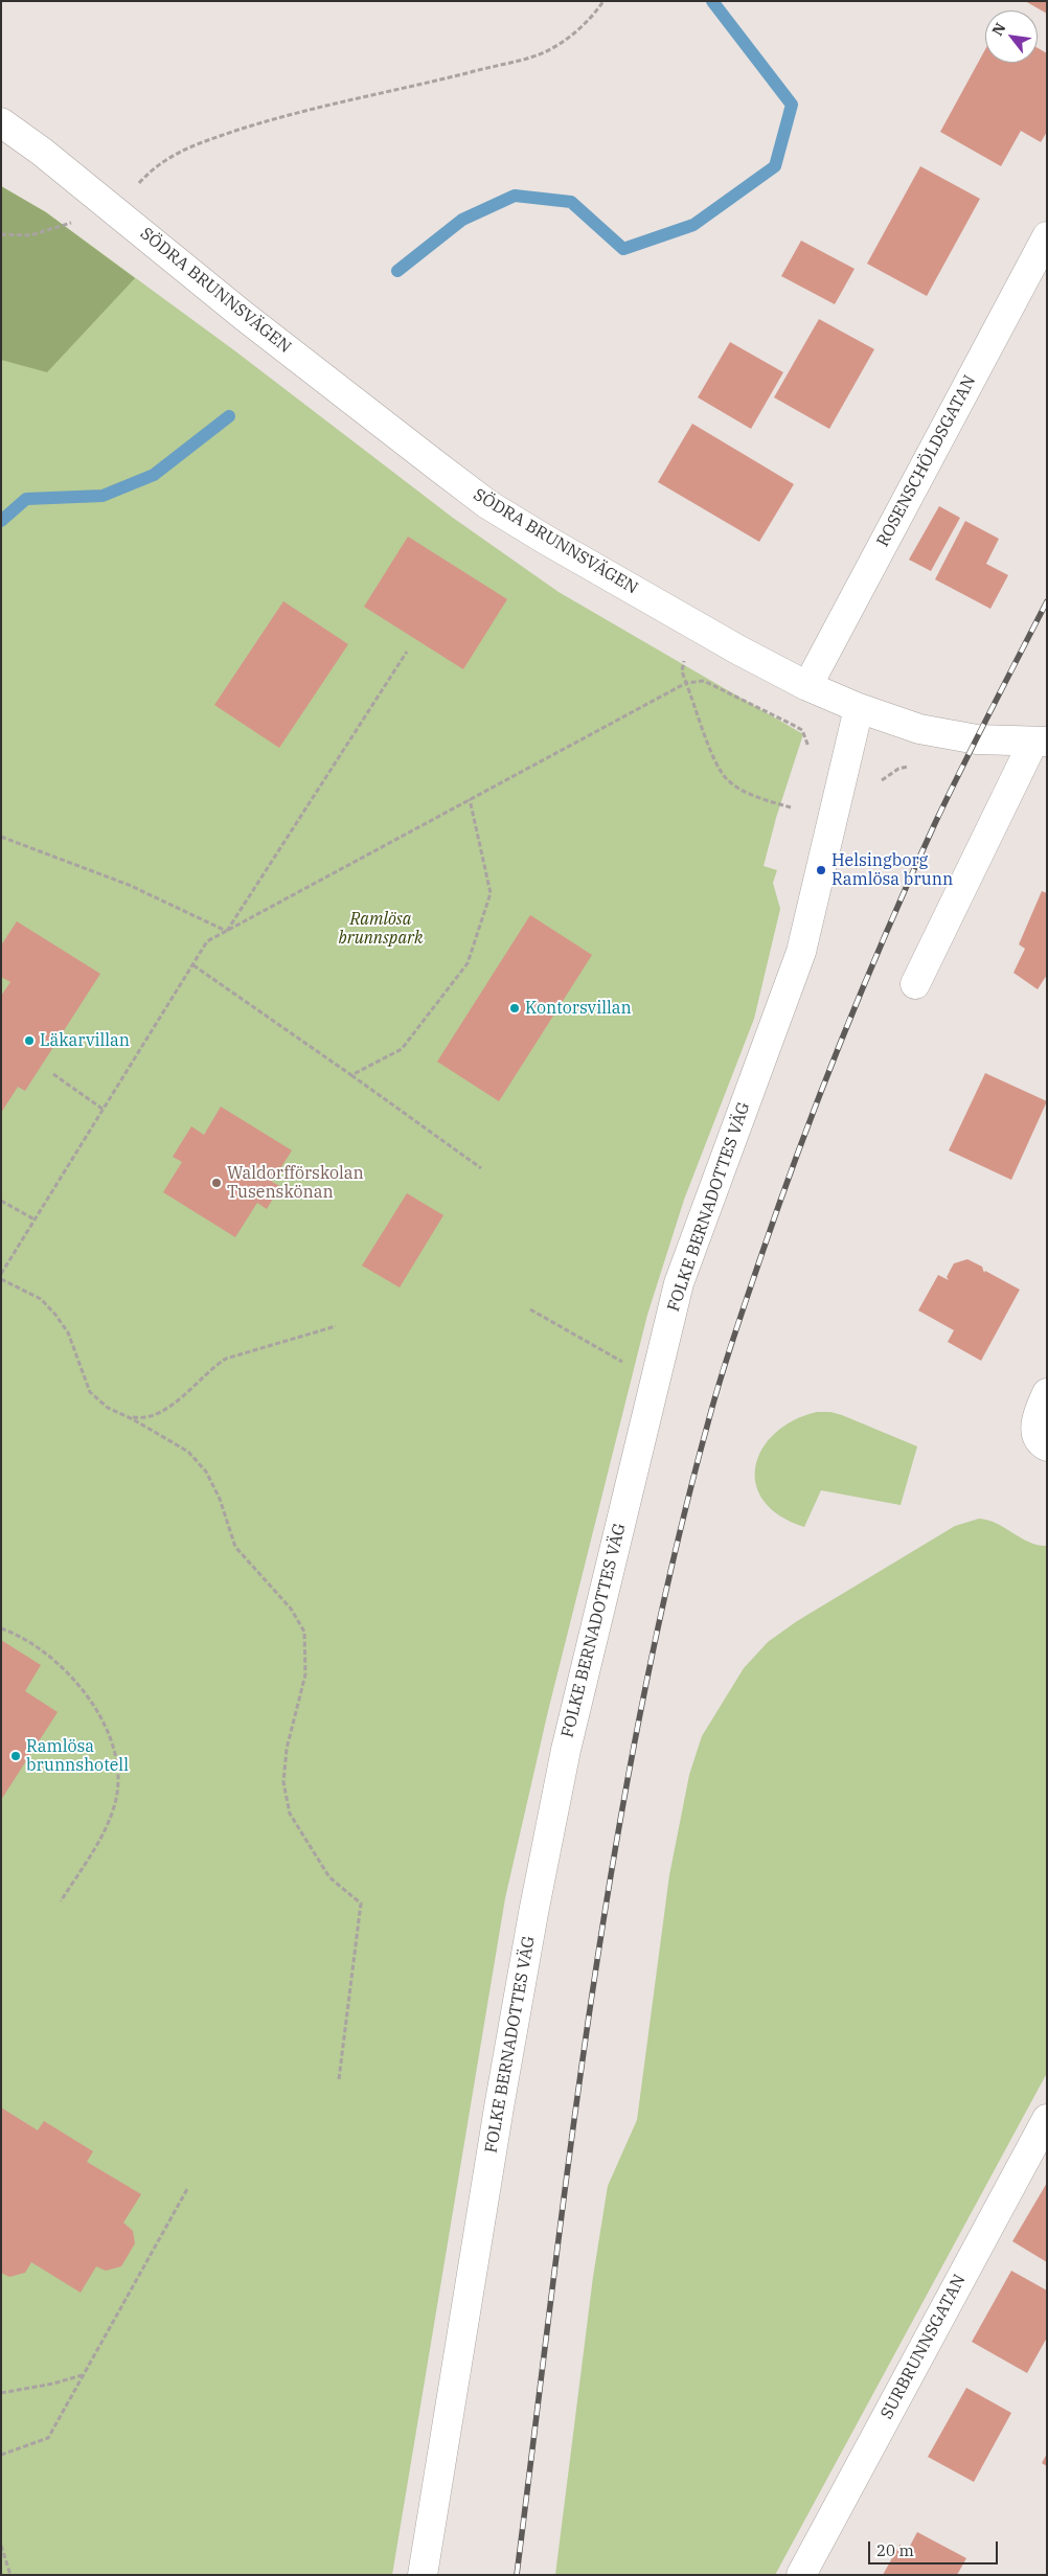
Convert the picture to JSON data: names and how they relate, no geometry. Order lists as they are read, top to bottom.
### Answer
{
  "streets": {
    "street": [
      "SÖDRA BRUNNSVÄGEN",
      "ROSENSCHÖLDSGATAN",
      "FOLKE BERNADOTTES VÄG",
      "SURBRUNNSGATAN"
    ]
  },
  "crossings": [
    ["SÖDRA BRUNNSVÄGEN", "ROSENSCHÖLDSGATAN"],
    ["SÖDRA BRUNNSVÄGEN", "FOLKE BERNADOTTES VÄG"]
  ],
  "parks": ["Ramlösa brunnspark"],
  "places": [
    "Helsingborg Ramlösa brunn",
    "Kontorsvillan",
    "Läkarvillan",
    "Waldorfförskolan Tusenskönan",
    "Ramlösa brunnshotell"
  ],
  "scale_bar": "20 m",
  "north": "top left"
}
